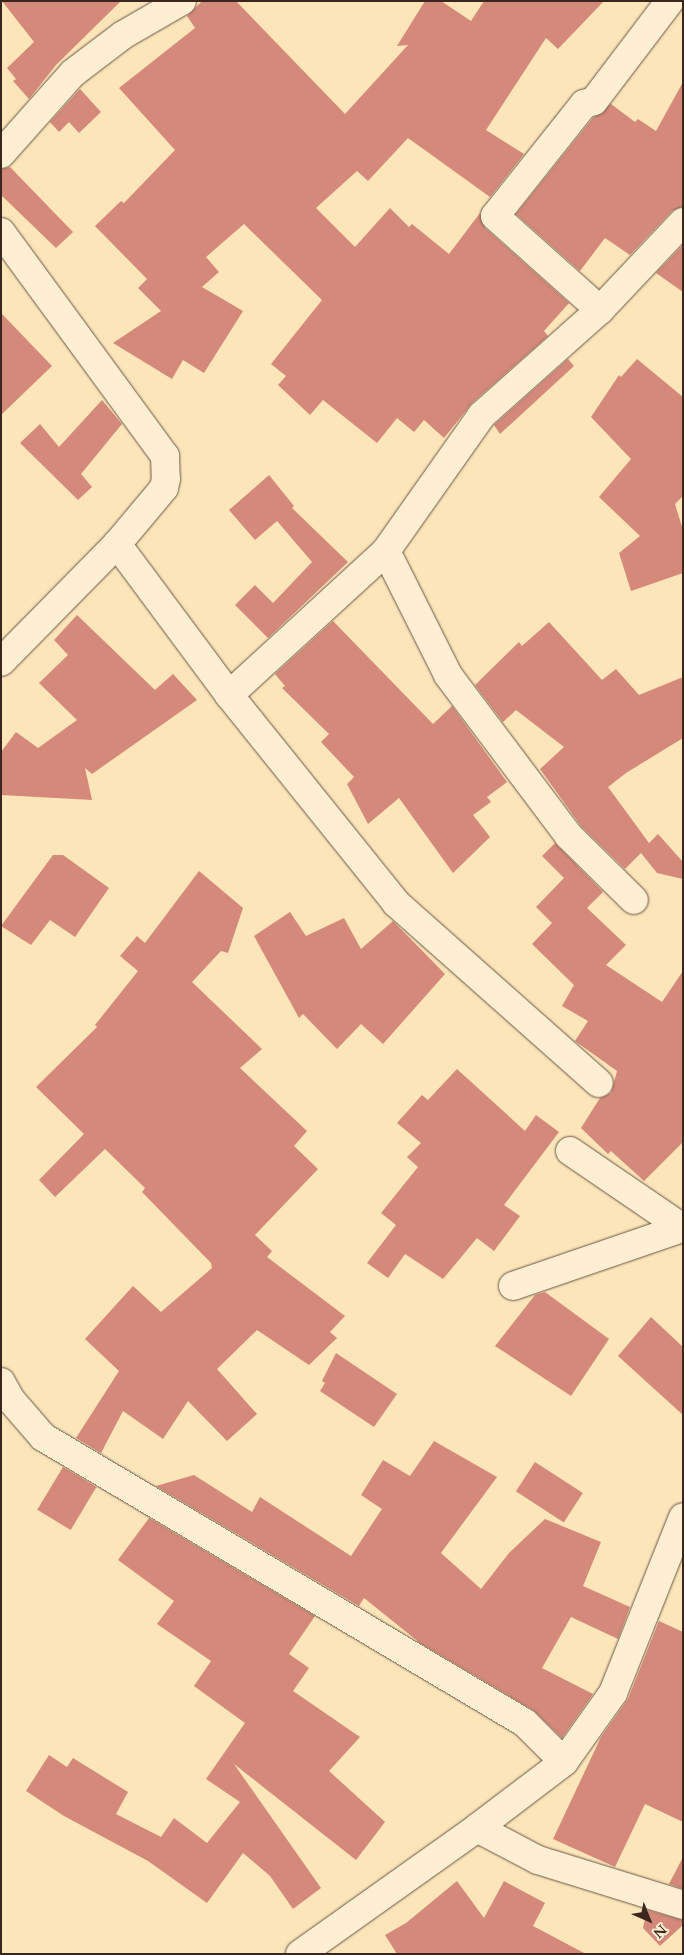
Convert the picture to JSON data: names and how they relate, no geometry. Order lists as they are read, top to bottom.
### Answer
{
  "north": "bottom right"
}
